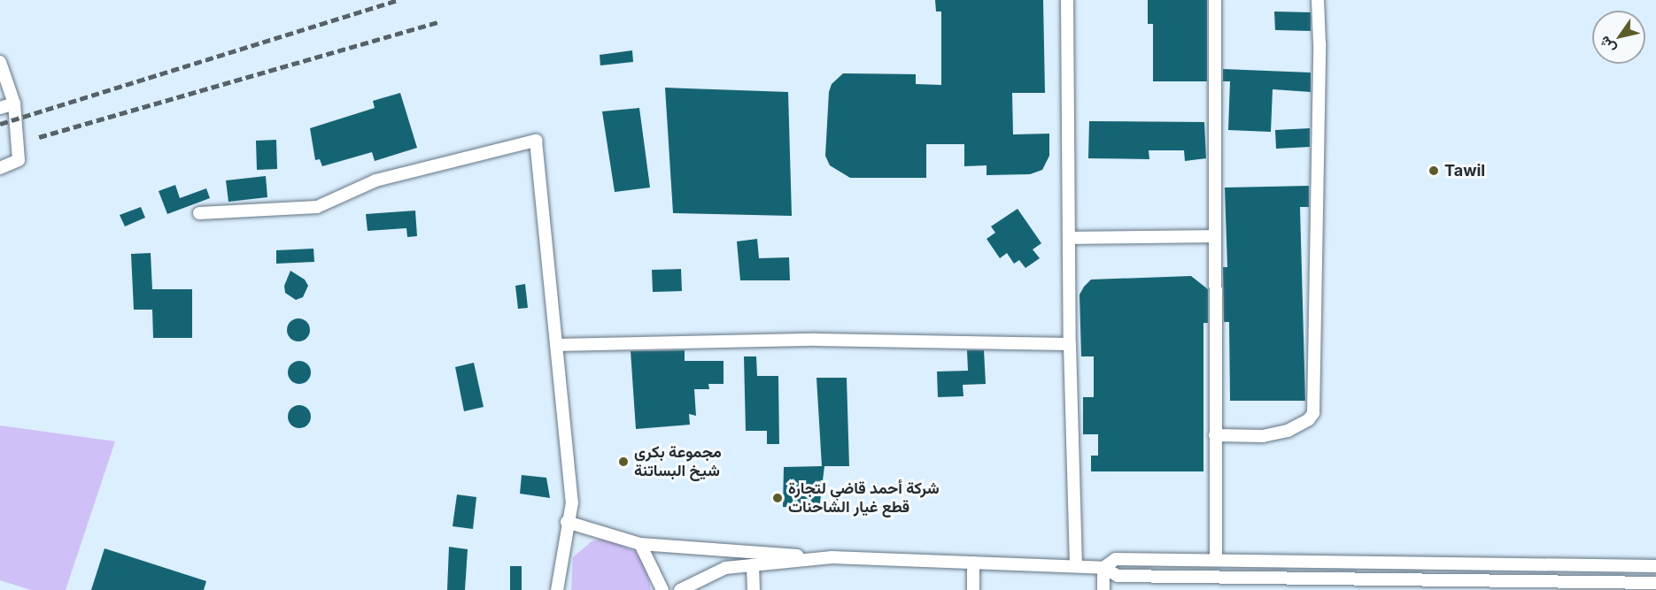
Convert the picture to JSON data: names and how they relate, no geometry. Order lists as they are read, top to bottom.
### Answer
{
  "places": ["Tawil", "مجموعة بكري شيخ البساتنة", "شركة أحمد قاضي لتجارة قطع غيار الشاحنات"],
  "north": "bottom left"
}
